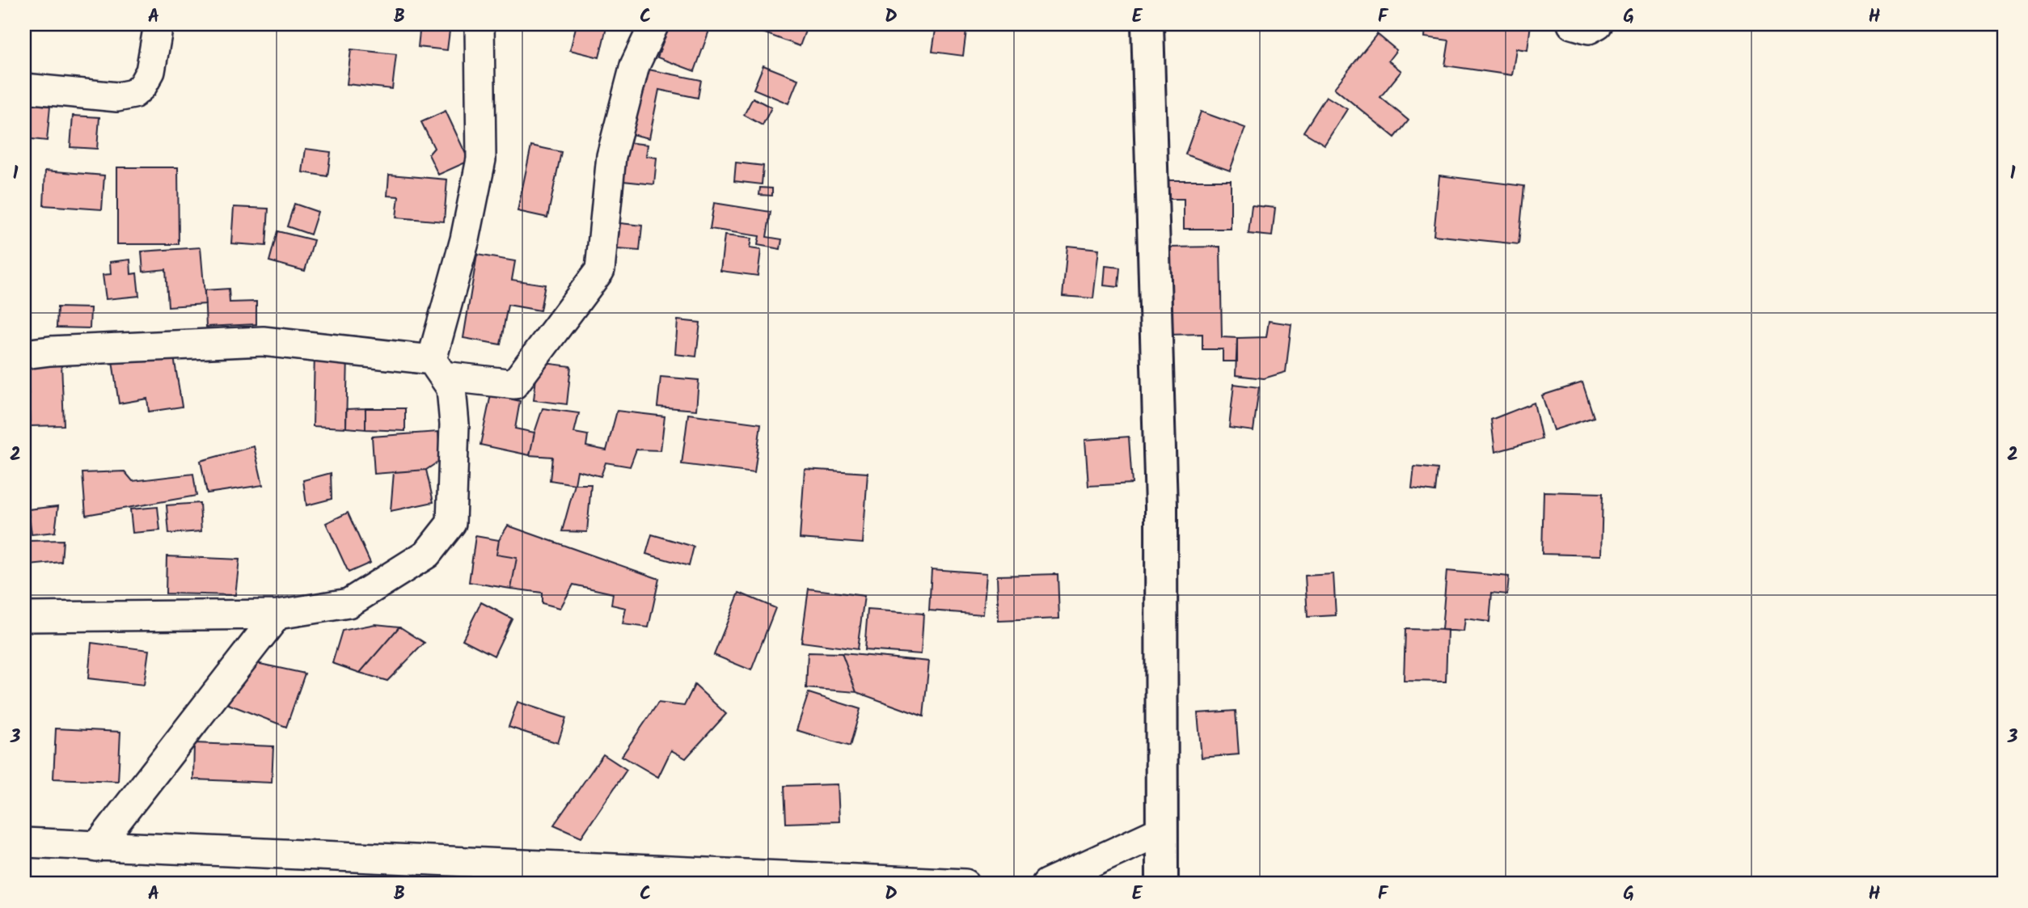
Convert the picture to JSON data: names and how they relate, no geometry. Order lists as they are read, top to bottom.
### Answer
{
  "grid": {
    "columns": [
      "A",
      "B",
      "C",
      "D",
      "E",
      "F",
      "G",
      "H"
    ],
    "rows": ["1", "2", "3"]
  }
}
